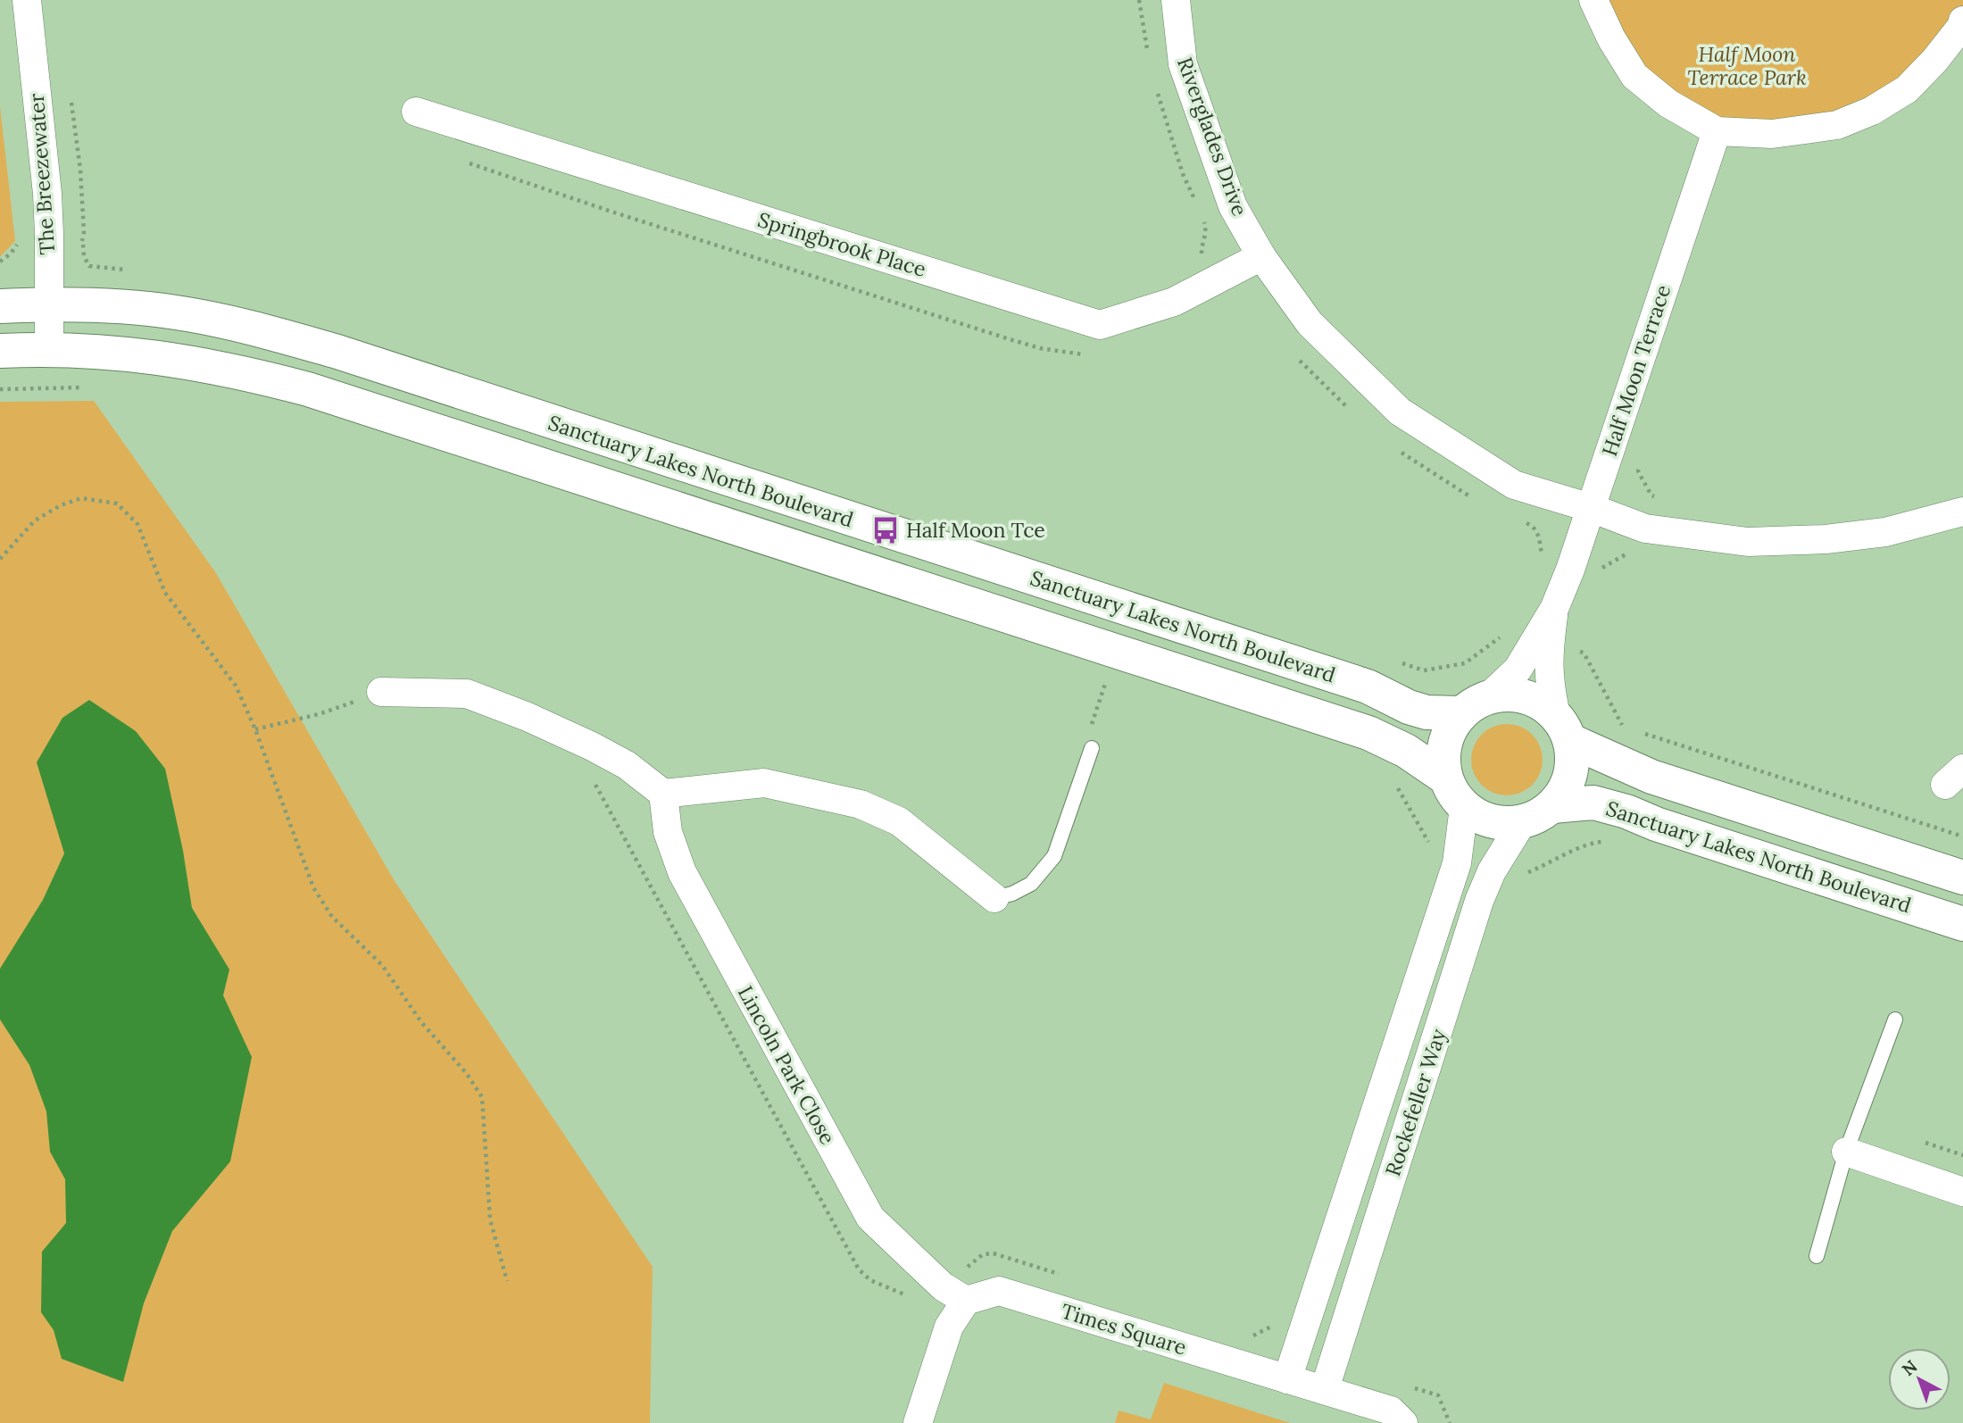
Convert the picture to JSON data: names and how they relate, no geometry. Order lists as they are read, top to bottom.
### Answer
{
  "streets": {
    "street": [
      "Riverglades Drive",
      "The Breezewater",
      "Springbrook Place",
      "Half Moon Terrace",
      "Sanctuary Lakes North Boulevard",
      "Lincoln Park Close",
      "Rockefeller Way",
      "Times Square"
    ]
  },
  "crossings": [
    ["Riverglades Drive", "Springbrook Place"],
    ["Riverglades Drive", "Half Moon Terrace"],
    ["The Breezewater", "Sanctuary Lakes North Boulevard"],
    ["Half Moon Terrace", "Sanctuary Lakes North Boulevard"],
    ["Half Moon Terrace", "Rockefeller Way"],
    ["Sanctuary Lakes North Boulevard", "Rockefeller Way"],
    ["Lincoln Park Close", "Times Square"],
    ["Rockefeller Way", "Times Square"]
  ],
  "parks": ["Half Moon Terrace Park"],
  "places": {
    "bus stop": ["Half Moon Tce"]
  },
  "north": "top left"
}
